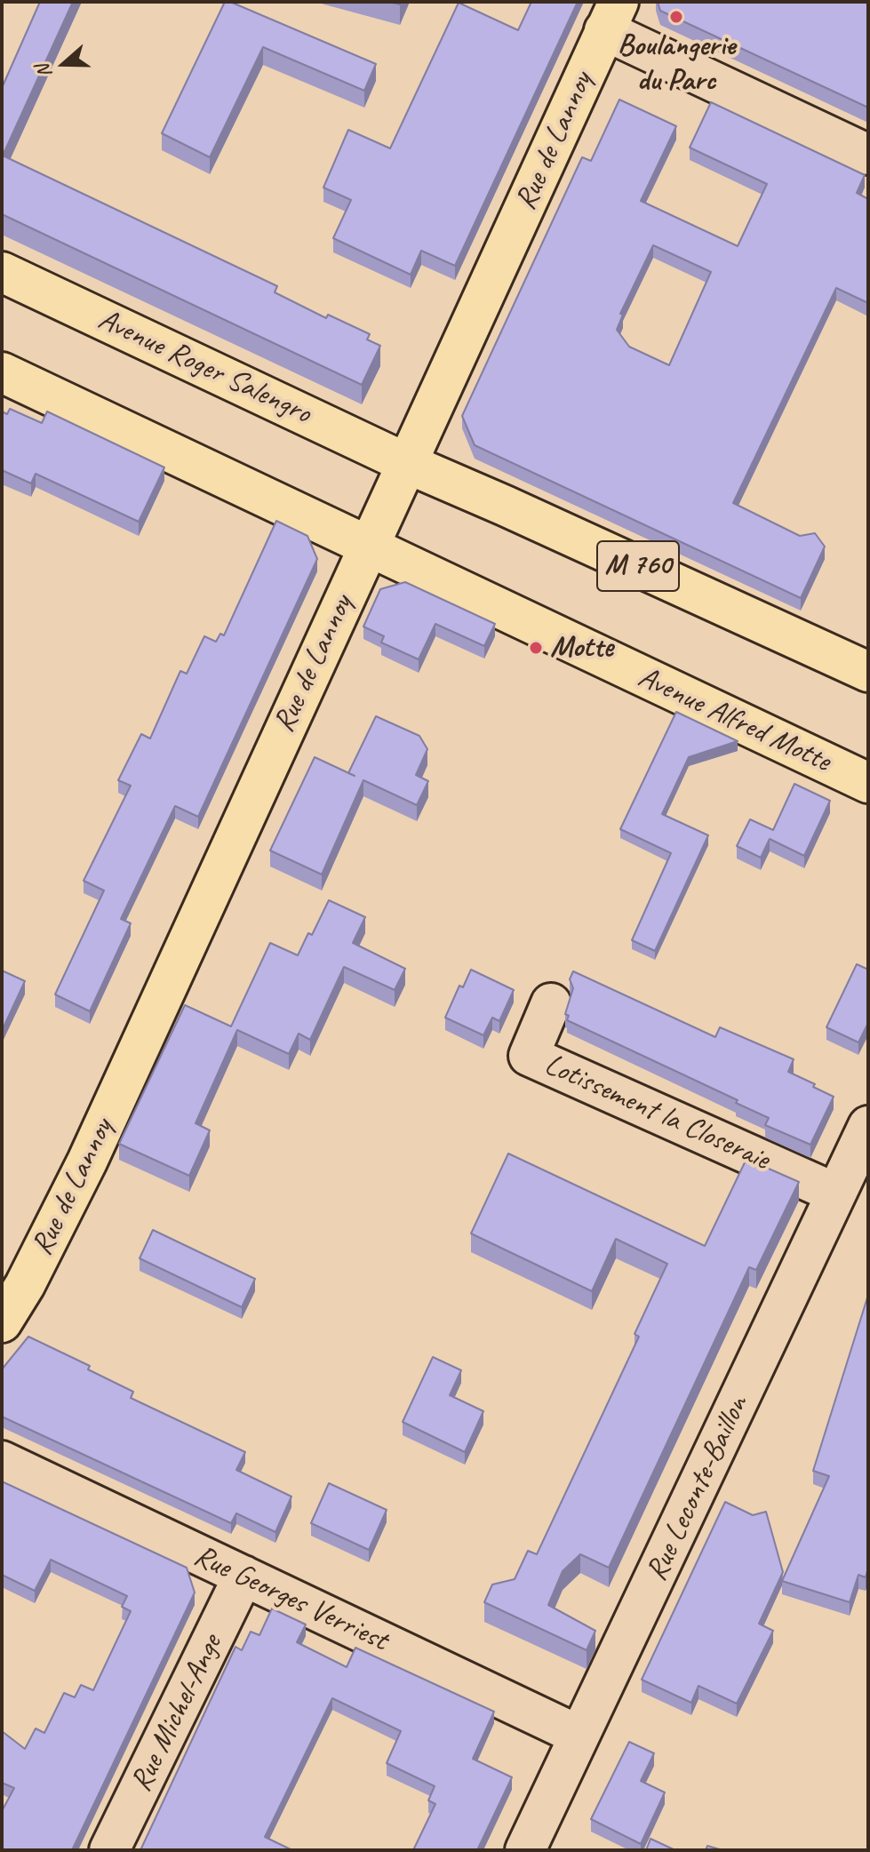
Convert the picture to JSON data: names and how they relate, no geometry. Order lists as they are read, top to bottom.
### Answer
{
  "streets": {
    "main road": [
      "Rue de Lannoy",
      "Avenue Roger Salengro",
      "M 760",
      "Avenue Alfred Motte"
    ],
    "street": [
      "Lotissement la Closeraie",
      "Rue Leconte-Baillon",
      "Rue Georges Verriest",
      "Rue Michel-Ange"
    ]
  },
  "crossings": [
    ["Rue de Lannoy", "Avenue Roger Salengro"],
    ["Rue de Lannoy", "M 760"],
    ["Rue de Lannoy", "Avenue Alfred Motte"],
    ["Avenue Roger Salengro", "M 760"],
    ["Lotissement la Closeraie", "Rue Leconte-Baillon"],
    ["Rue Leconte-Baillon", "Rue Georges Verriest"],
    ["Rue Georges Verriest", "Rue Michel-Ange"]
  ],
  "places": ["Boulangerie du Parc", "Motte"],
  "north": "left"
}
